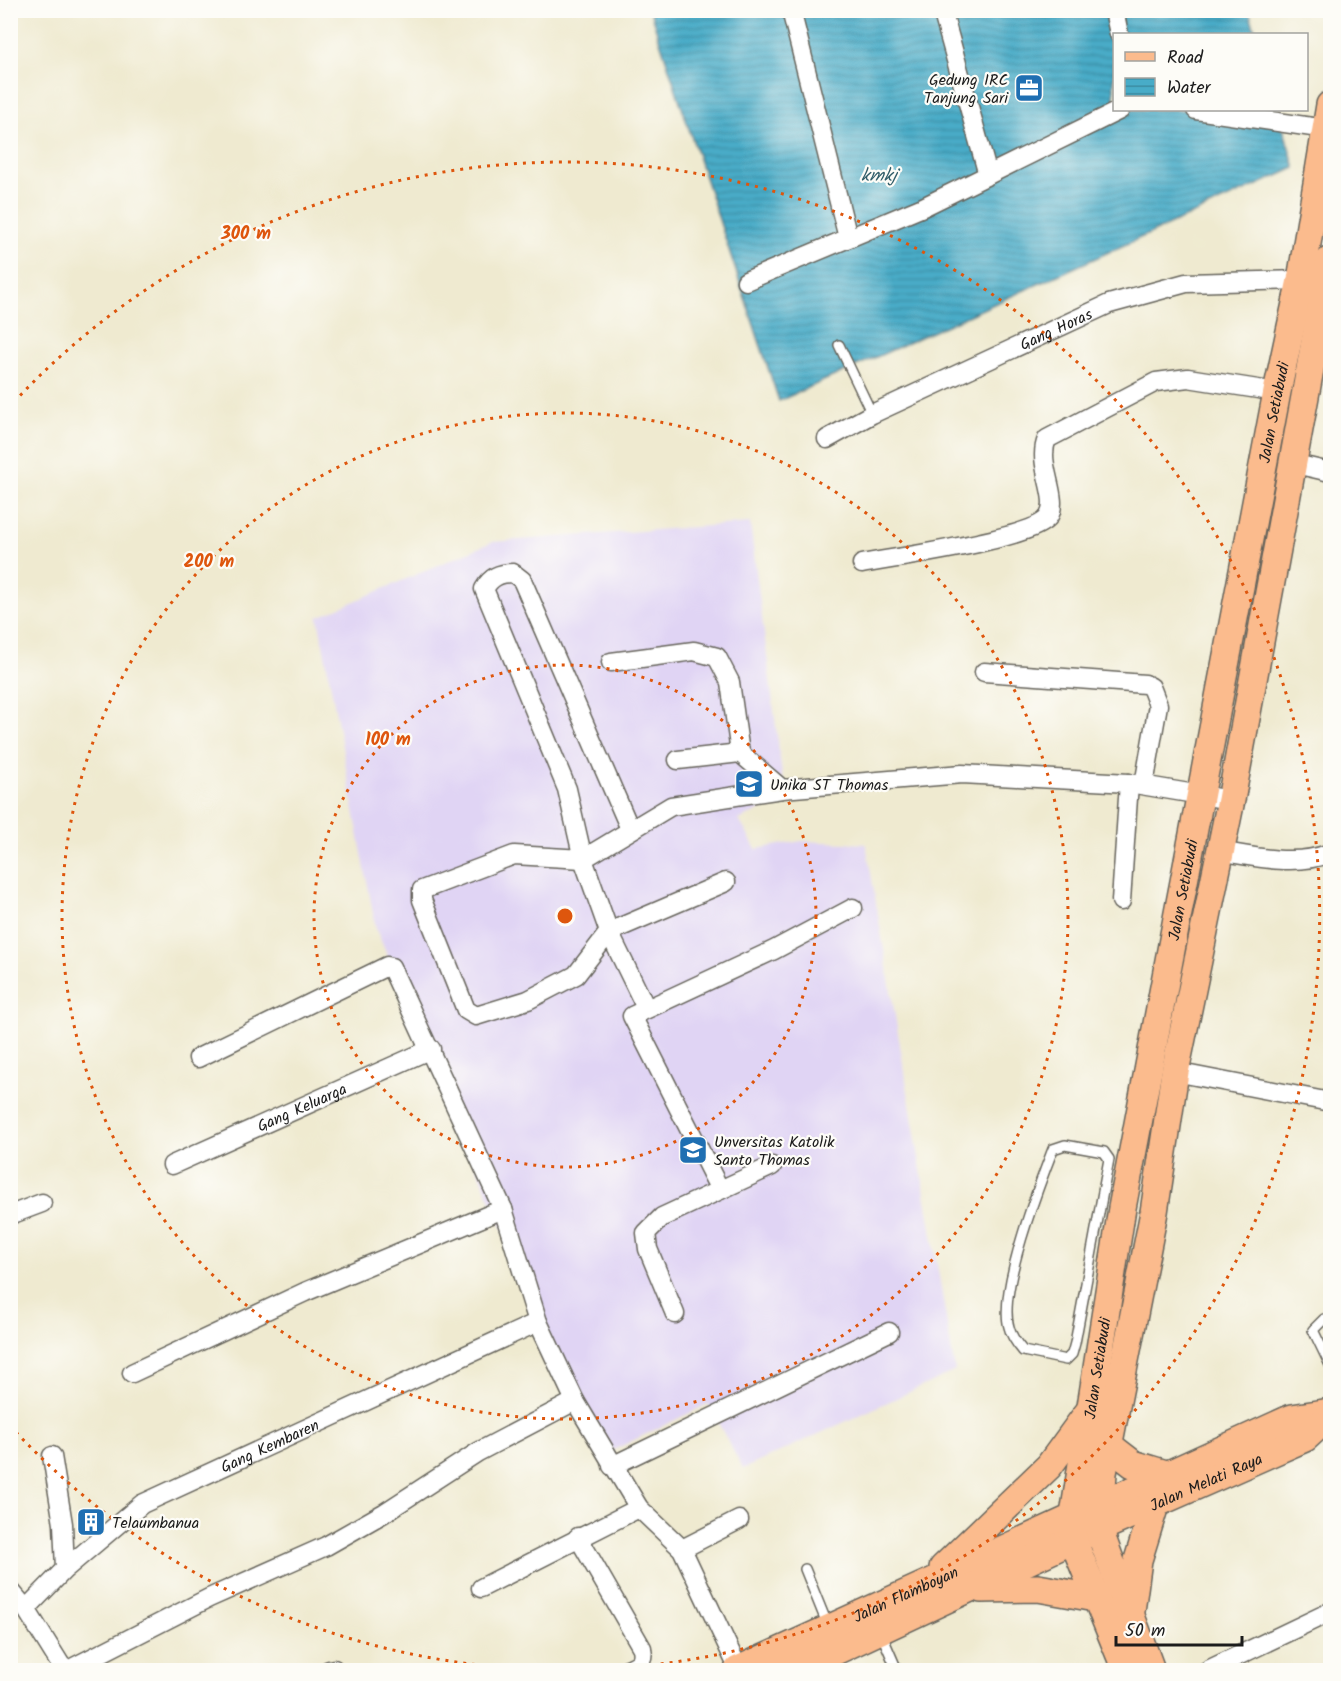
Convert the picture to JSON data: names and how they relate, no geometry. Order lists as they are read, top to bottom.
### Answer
{
  "streets": {
    "main road": ["Jalan Setiabudi", "Jalan Melati Raya", "Jalan Flamboyan"],
    "street": ["Gang Horas", "Gang Keluarga", "Gang Kembaren"]
  },
  "crossings": [
    ["Gang Horas", "Jalan Setiabudi"],
    ["Jalan Setiabudi", "Jalan Melati Raya"],
    ["Jalan Setiabudi", "Jalan Flamboyan"],
    ["Jalan Melati Raya", "Jalan Flamboyan"]
  ],
  "water": ["kmkj"],
  "places": {
    "office": ["Gedung IRC Tanjung Sari"],
    "school or university": ["Unika ST Thomas", "Unversitas Katolik Santo Thomas"],
    "building": ["Telaumbanua"]
  },
  "legend": ["Road", "Water"],
  "scale_bar": "50 m",
  "rings": ["300 m", "200 m", "100 m"]
}
